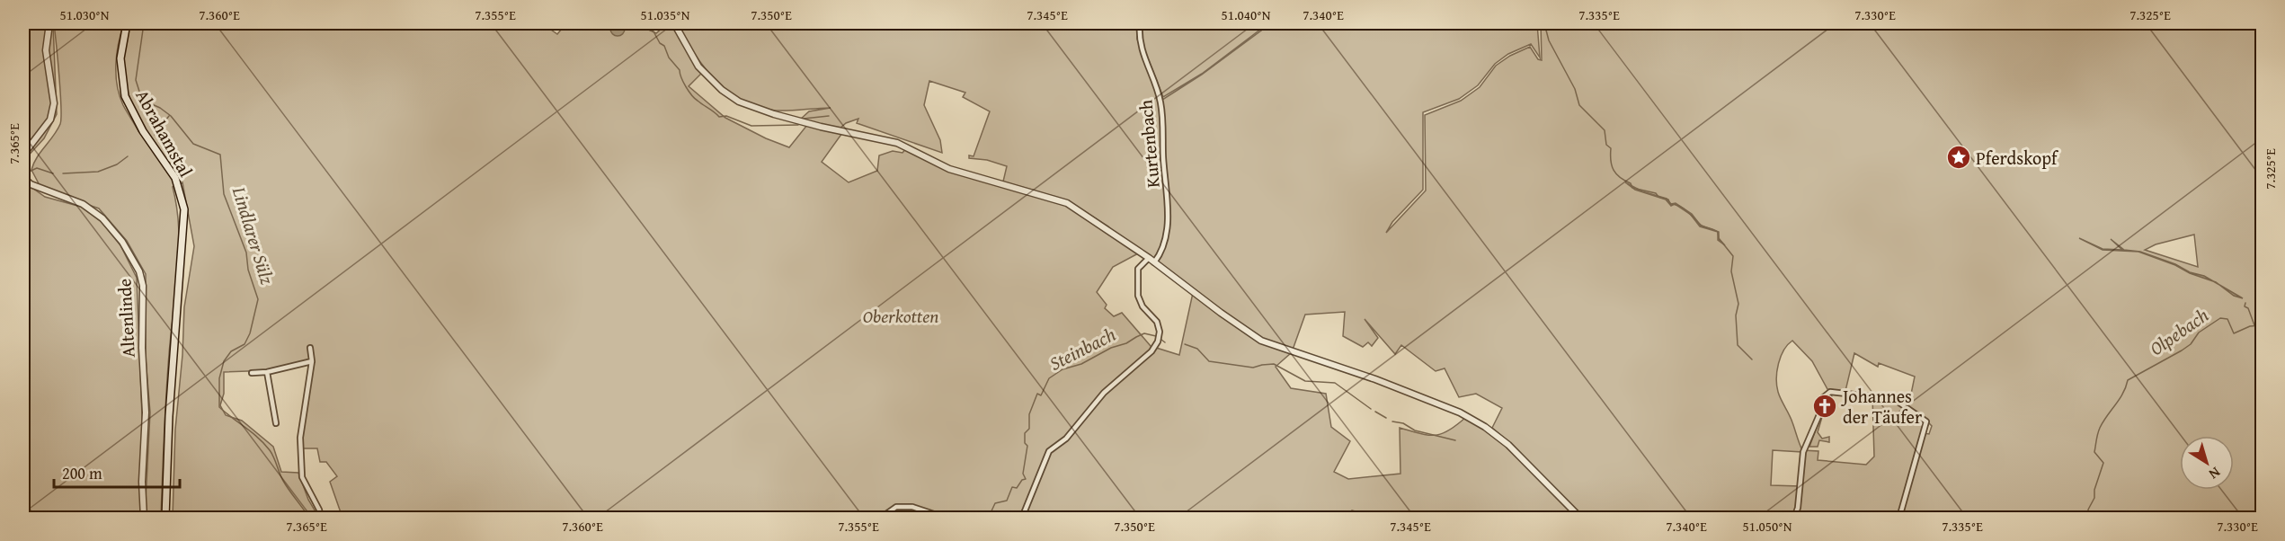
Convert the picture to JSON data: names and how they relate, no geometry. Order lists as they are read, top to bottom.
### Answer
{
  "streets": {
    "main road": ["Abrahamstal"],
    "street": ["Kurtenbach", "Altenlinde"]
  },
  "water": ["Lindlarer Sülz", "Olpebach", "Steinbach"],
  "parks": ["Oberkotten"],
  "places": {
    "place": ["Pferdskopf"],
    "church": ["Johannes der Täufer"]
  },
  "scale_bar": "200 m",
  "north": "bottom right",
  "coordinates": [
    "51.030°N",
    "7.360°E",
    "7.355°E",
    "51.035°N",
    "7.350°E",
    "7.345°E",
    "51.040°N",
    "7.340°E",
    "7.335°E",
    "7.330°E",
    "7.325°E",
    "7.365°E",
    "51.050°N"
  ]
}
